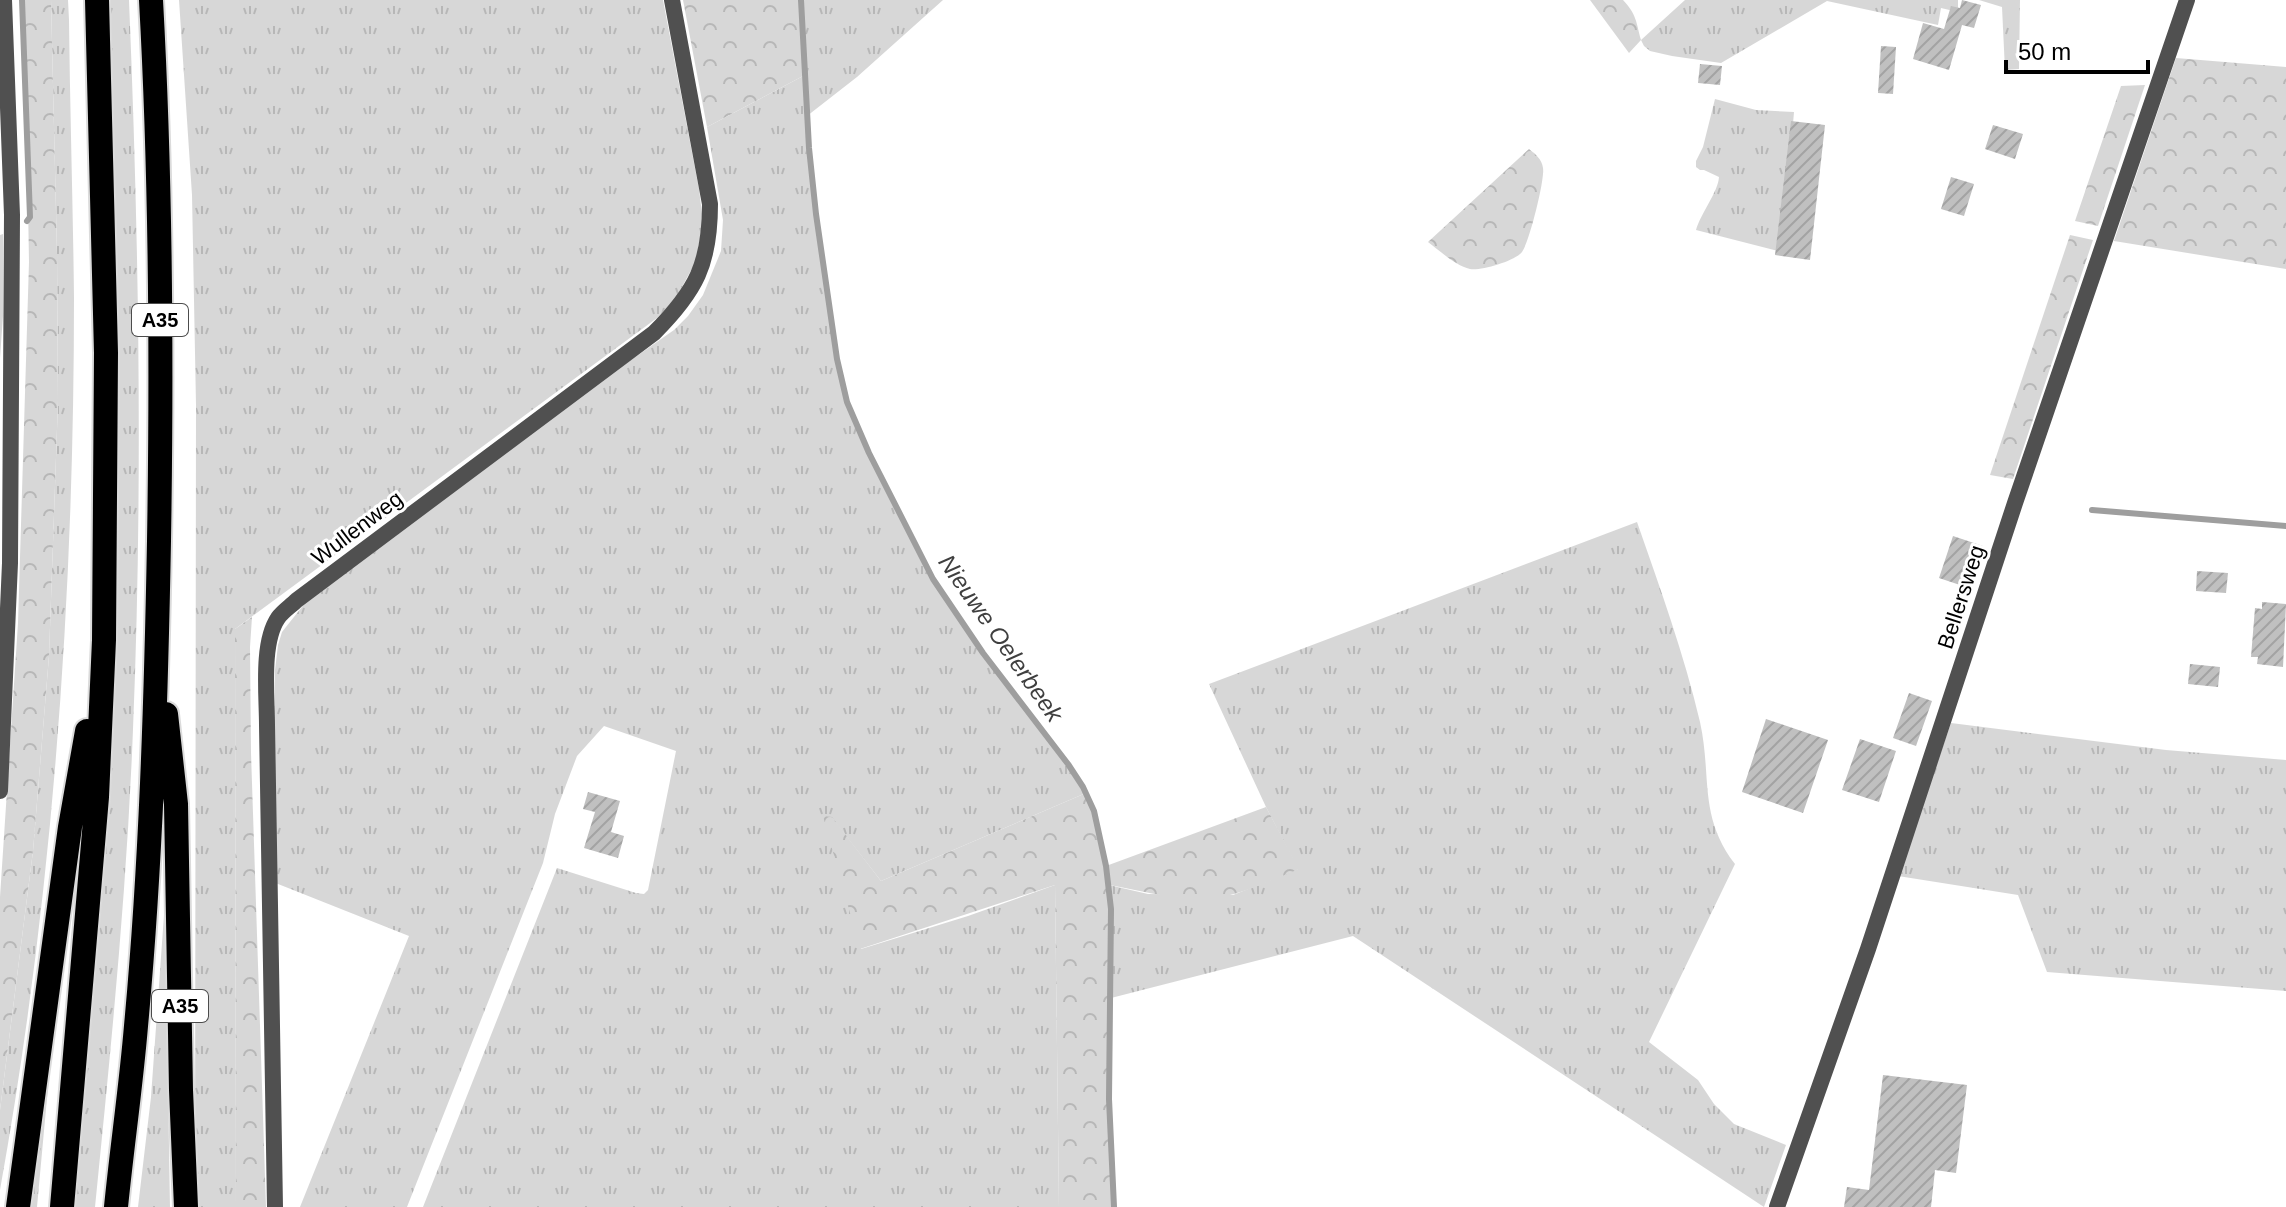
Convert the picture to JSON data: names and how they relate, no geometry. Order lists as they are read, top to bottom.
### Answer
{
  "streets": {
    "highway": ["A35"],
    "street": ["Wullenweg", "Bellersweg"]
  },
  "water": ["Nieuwe Oelerbeek"],
  "scale_bar": "50 m"
}
